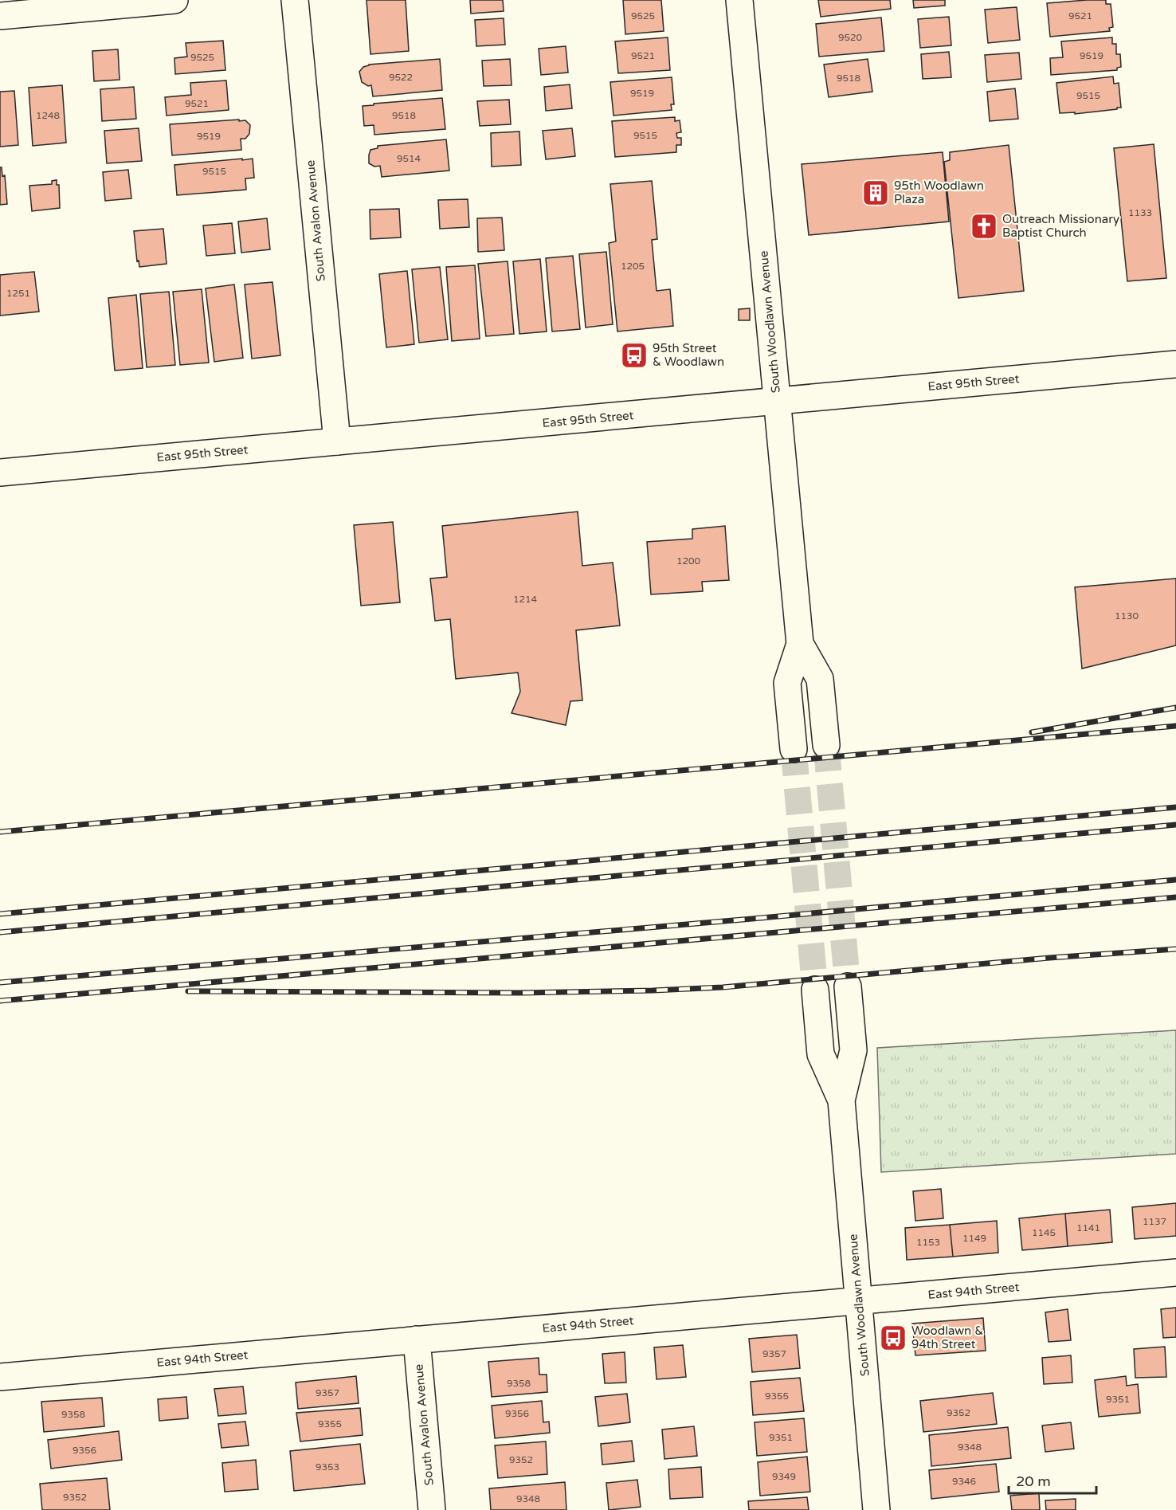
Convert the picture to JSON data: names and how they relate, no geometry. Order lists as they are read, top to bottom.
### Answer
{
  "streets": {
    "street": [
      "South Avalon Avenue",
      "South Woodlawn Avenue",
      "East 95th Street",
      "East 94th Street"
    ]
  },
  "crossings": [
    ["South Avalon Avenue", "East 95th Street"],
    ["South Avalon Avenue", "East 94th Street"],
    ["South Woodlawn Avenue", "East 95th Street"],
    ["South Woodlawn Avenue", "East 94th Street"]
  ],
  "places": {
    "building": ["95th Woodlawn Plaza"],
    "church": ["Outreach Missionary Baptist Church"],
    "bus stop": ["95th Street & Woodlawn", "Woodlawn & 94th Street"]
  },
  "house_numbers": [
    "9525",
    "9521",
    "9520",
    "9521",
    "9519",
    "9525",
    "9522",
    "9518",
    "9519",
    "9515",
    "9521",
    "1248",
    "9518",
    "9515",
    "9519",
    "9514",
    "9515",
    "1133",
    "1205",
    "1251",
    "1200",
    "1214",
    "1130",
    "1137",
    "1141",
    "1145",
    "1149",
    "1153",
    "9357",
    "9358",
    "9357",
    "9355",
    "9351",
    "9352",
    "9356",
    "9358",
    "9355",
    "9351",
    "9348",
    "9356",
    "9352",
    "9353",
    "9349",
    "9346",
    "9352",
    "9348"
  ],
  "scale_bar": "20 m"
}
